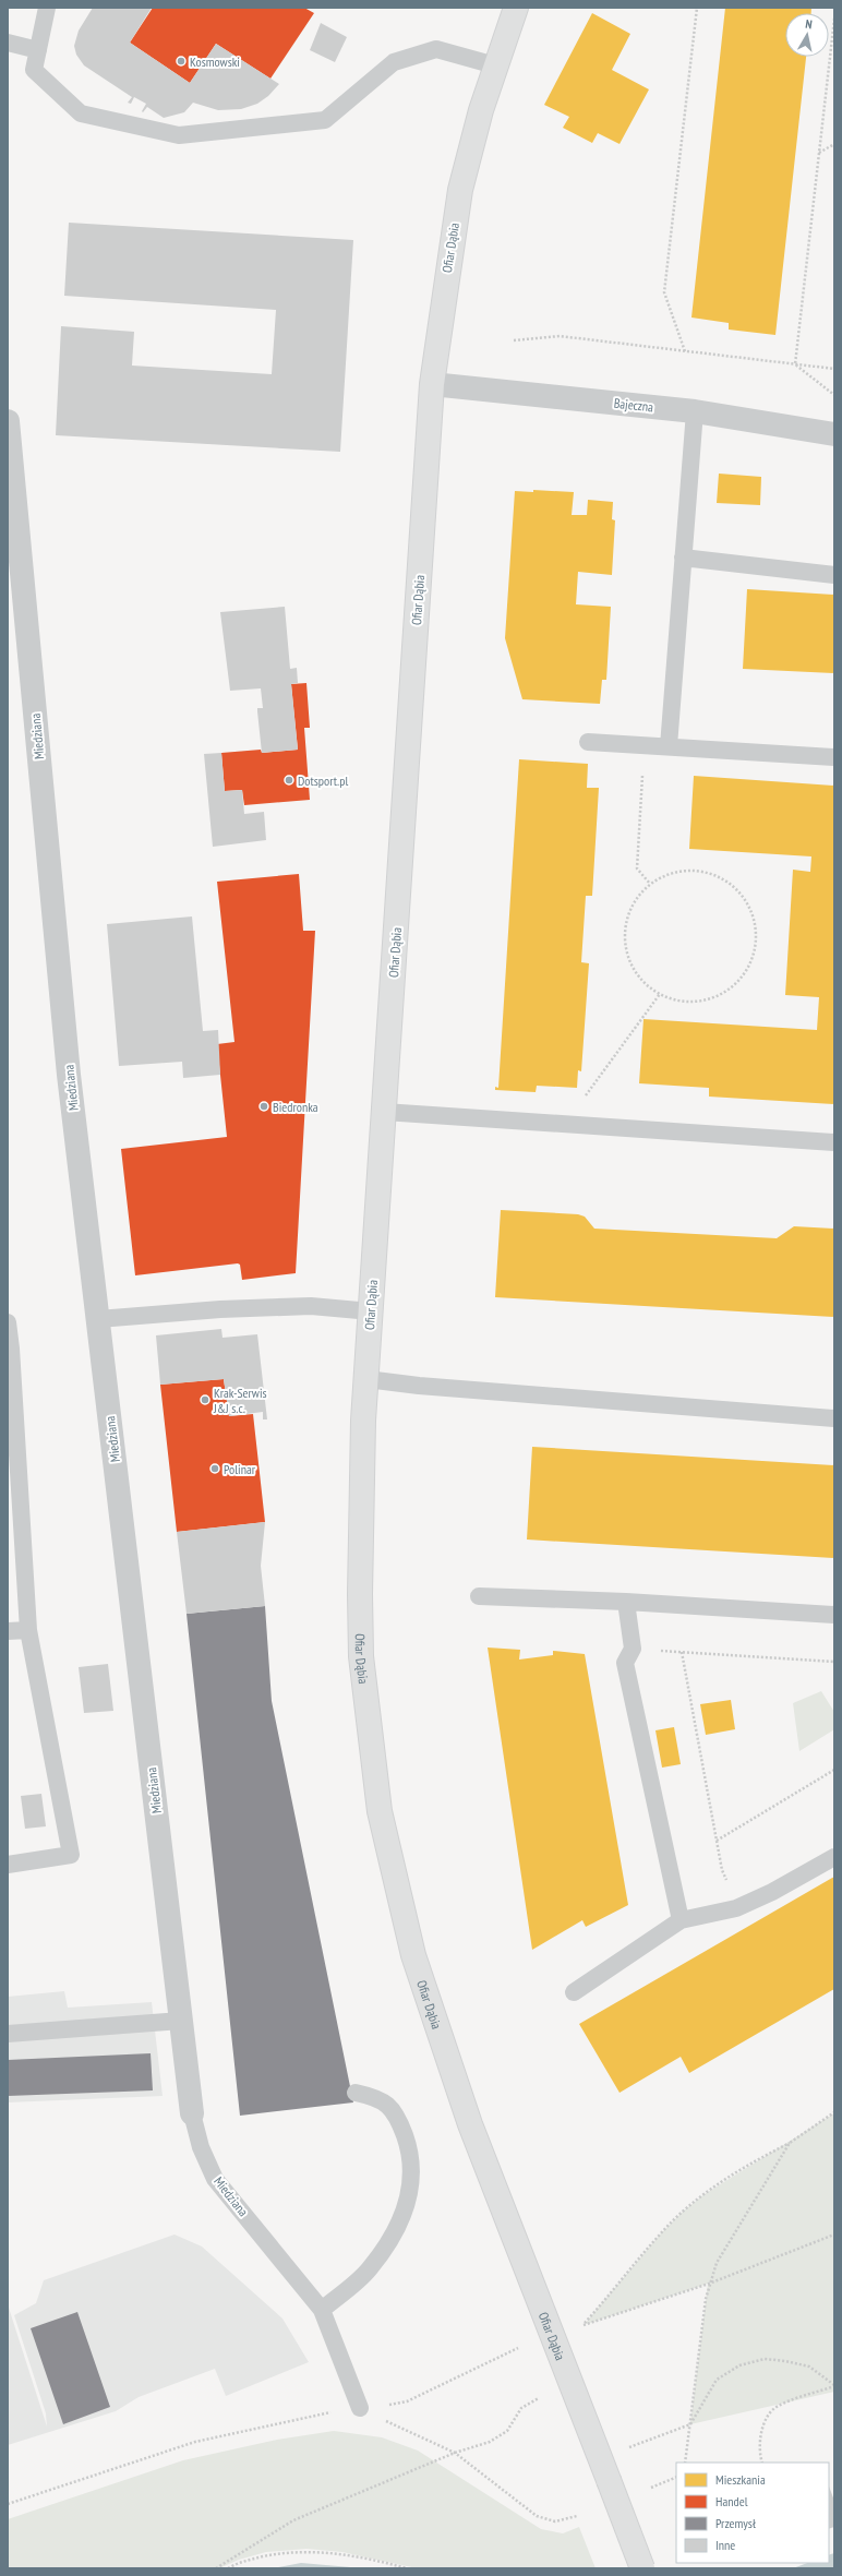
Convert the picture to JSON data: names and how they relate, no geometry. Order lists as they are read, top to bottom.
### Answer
{
  "streets": {
    "street": ["Ofiar Dąbia", "Bajeczna", "Miedziana"]
  },
  "crossings": [
    ["Ofiar Dąbia", "Bajeczna"]
  ],
  "places": [
    "Kosmowski",
    "Dotsport.pl",
    "Biedronka",
    "Krak-Serwis J&J s.c.",
    "Polinar"
  ],
  "legend": [
    "Mieszkania",
    "Handel",
    "Przemysł",
    "Inne"
  ],
  "north": "top"
}
